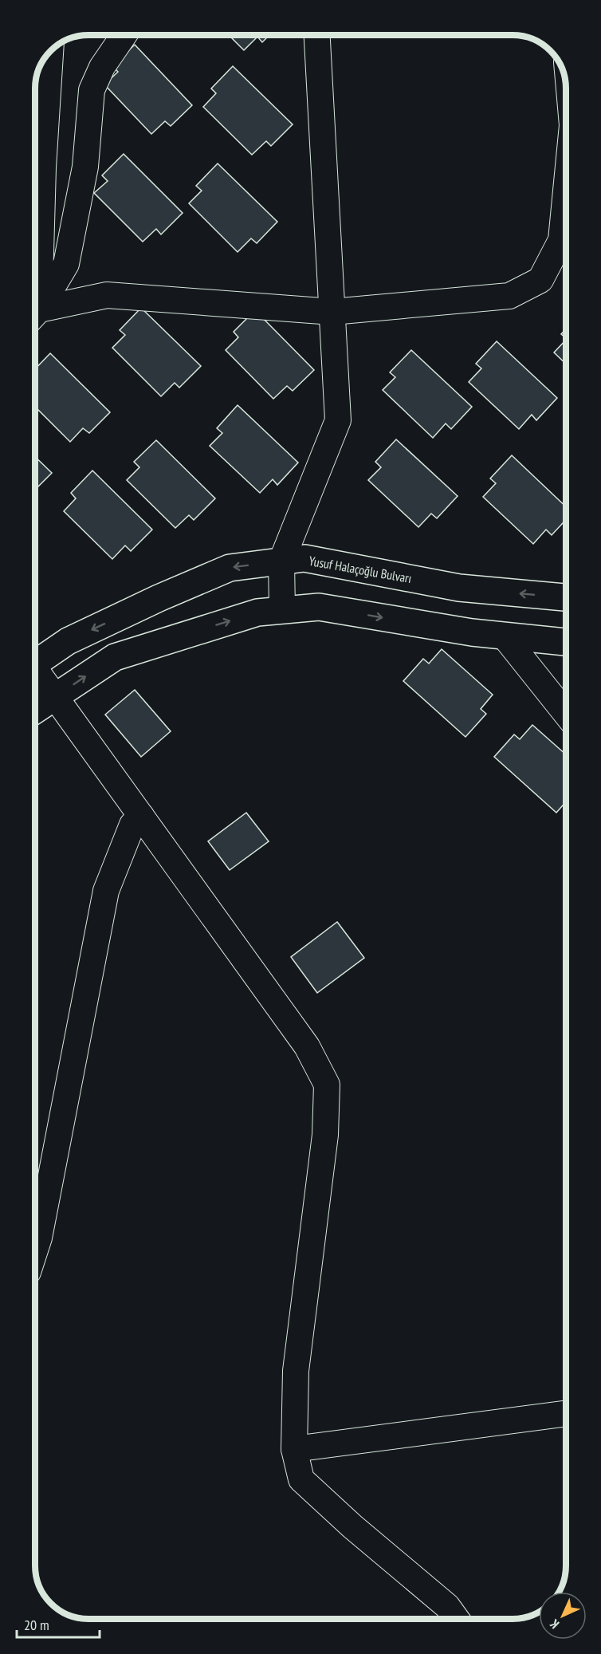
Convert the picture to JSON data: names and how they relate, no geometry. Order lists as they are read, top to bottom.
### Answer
{
  "streets": {
    "street": ["Yusuf Halaçoğlu Bulvarı"]
  },
  "scale_bar": "20 m",
  "north": "bottom left"
}
